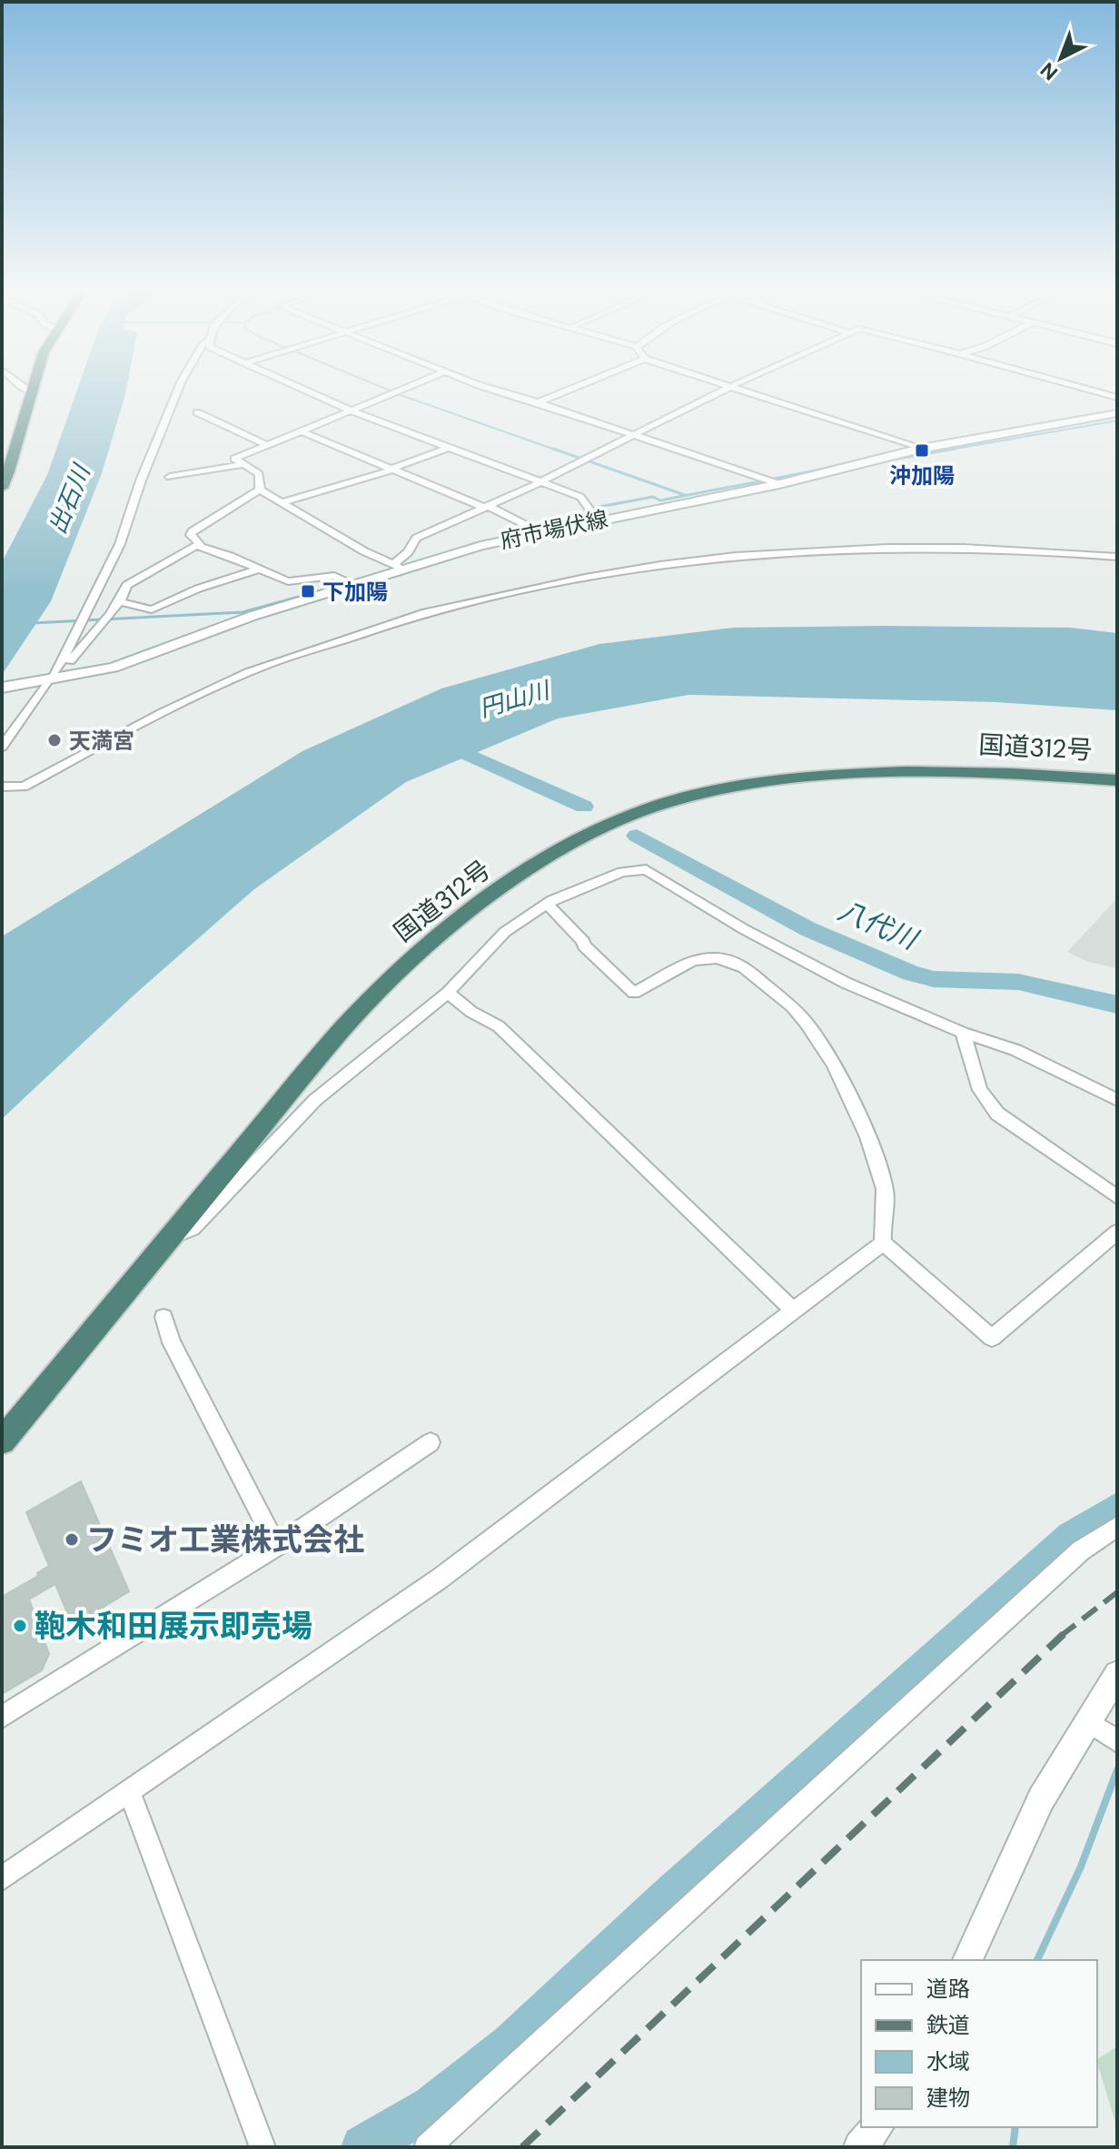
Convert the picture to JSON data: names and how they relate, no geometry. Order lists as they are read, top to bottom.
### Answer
{
  "streets": {
    "highway": ["国道312号"],
    "main road": ["府市場伏線"]
  },
  "water": ["出石川", "円山川", "八代川"],
  "places": {
    "transit": ["沖加陽", "下加陽"],
    "other": ["天満宮", "フミオ工業株式会社", "鞄木和田展示即売場"]
  },
  "legend": [
    "道路",
    "鉄道",
    "水域",
    "建物"
  ],
  "north": "bottom left"
}
